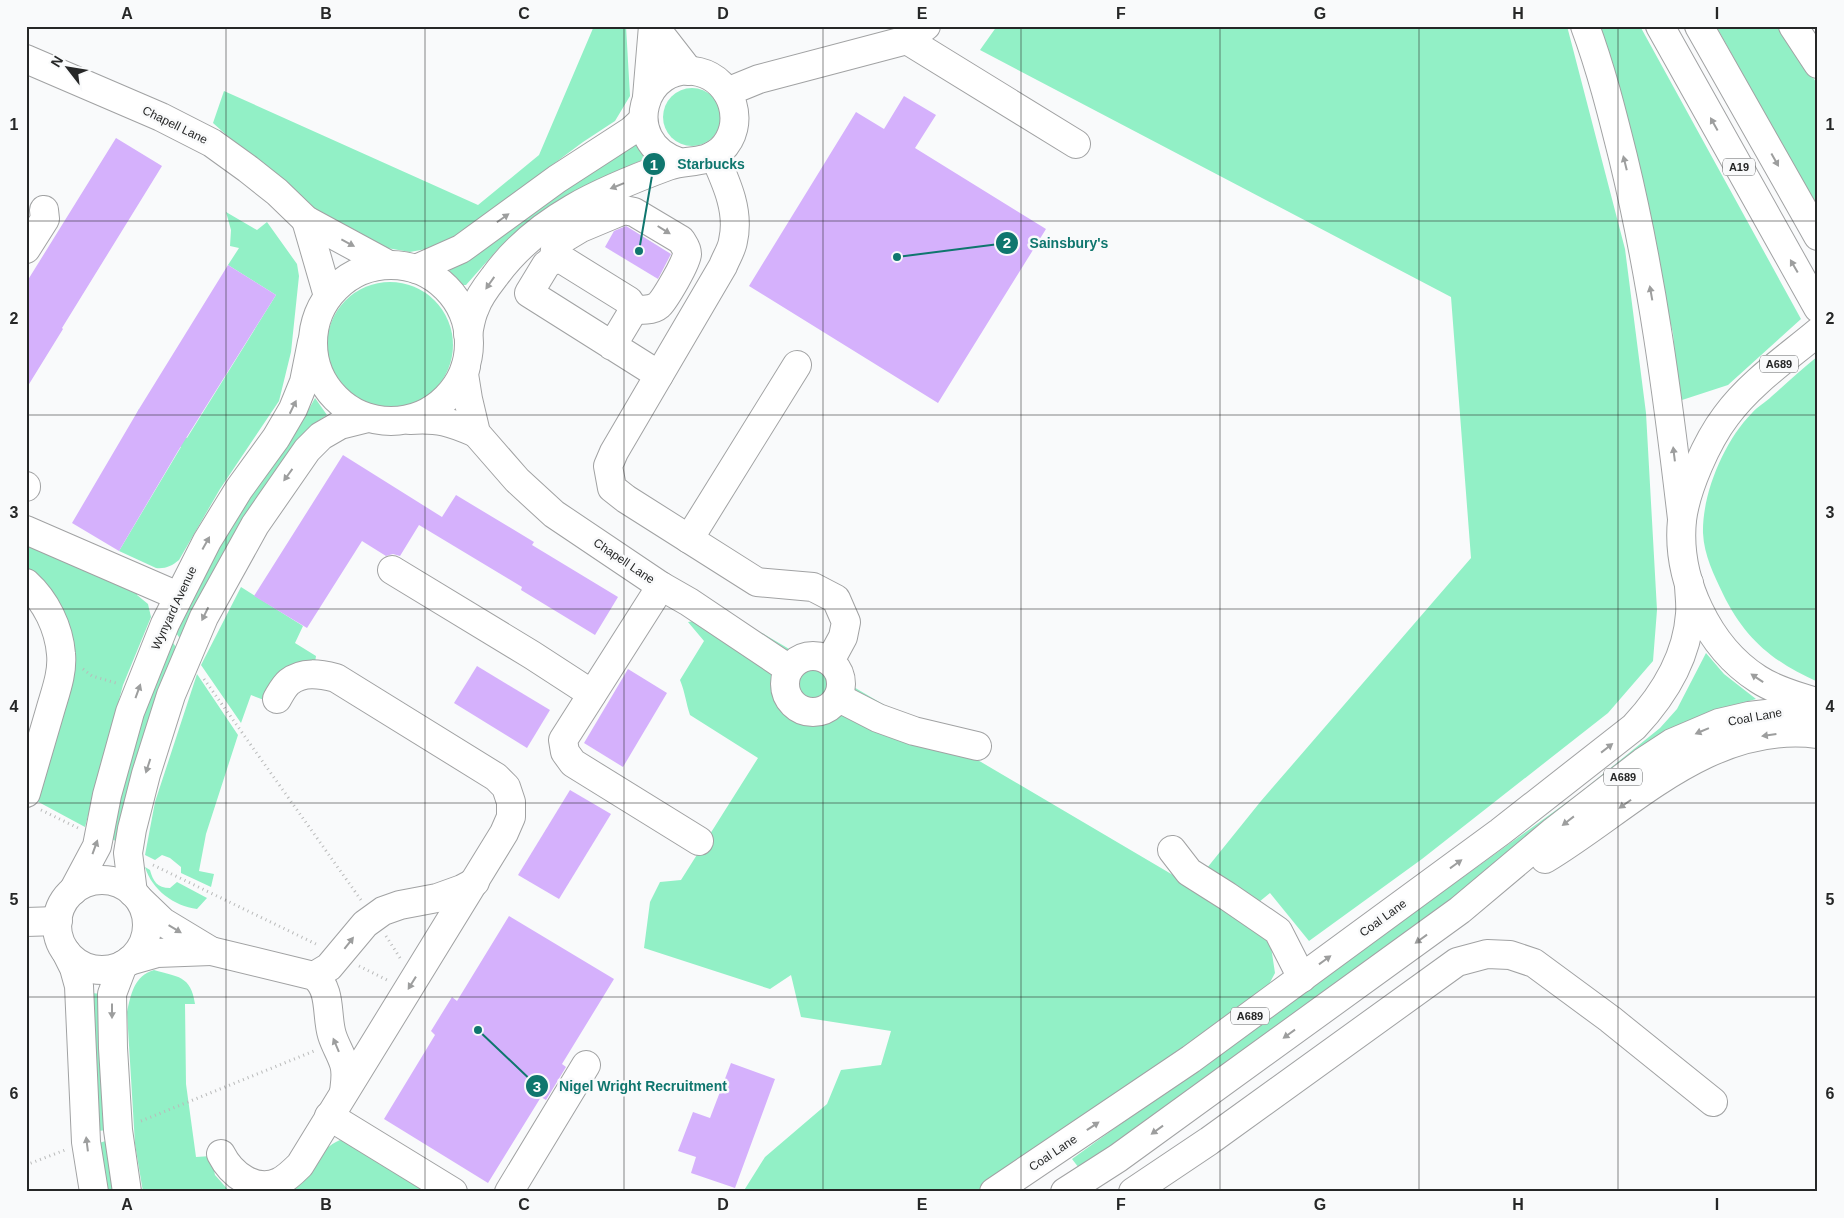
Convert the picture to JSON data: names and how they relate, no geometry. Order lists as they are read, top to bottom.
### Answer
{
  "streets": {
    "main road": [
      "Chapell Lane",
      "A19",
      "A689",
      "Wynyard Avenue",
      "Coal Lane"
    ]
  },
  "crossings": [
    ["Chapell Lane", "Wynyard Avenue"],
    ["A689", "Coal Lane"]
  ],
  "places": ["Starbucks", "Sainsbury's", "Nigel Wright Recruitment"],
  "north": "top left",
  "grid": {
    "columns": [
      "A",
      "B",
      "C",
      "D",
      "E",
      "F",
      "G",
      "H",
      "I"
    ],
    "rows": [
      "1",
      "2",
      "3",
      "4",
      "5",
      "6"
    ]
  }
}
